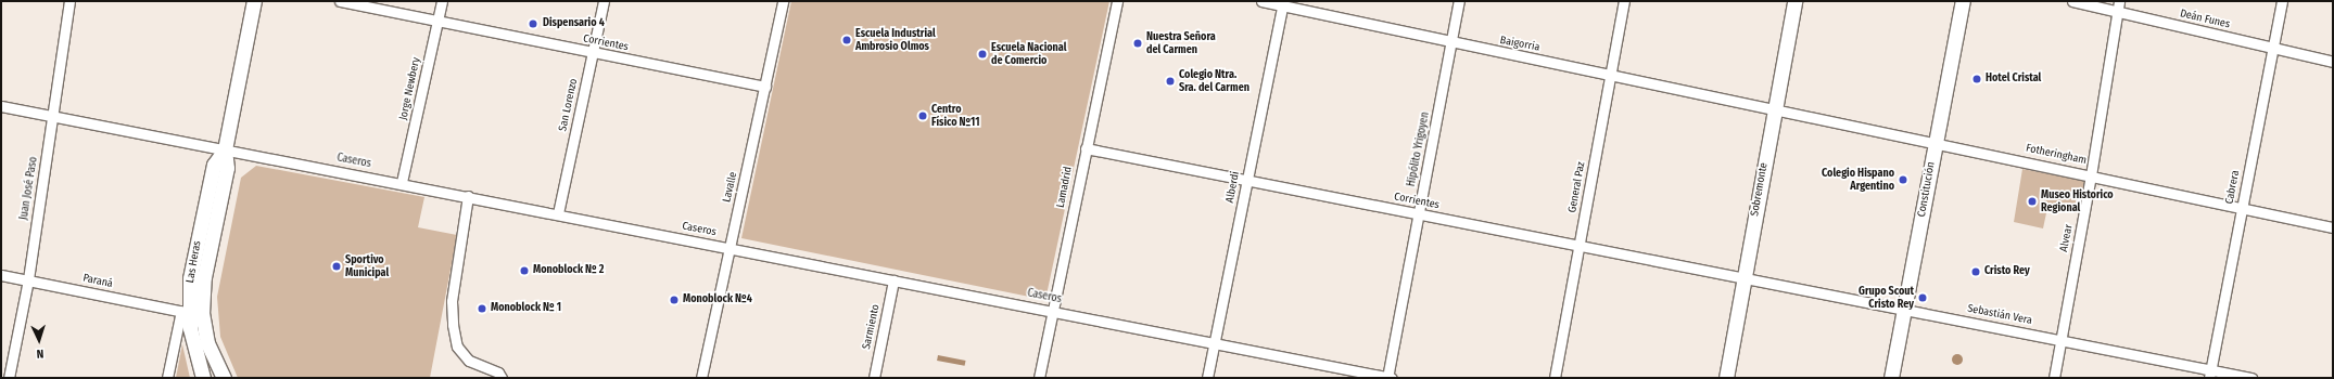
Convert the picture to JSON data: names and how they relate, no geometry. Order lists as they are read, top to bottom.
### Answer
{
  "streets": {
    "main road": ["Sobremonte", "Constitución", "Las Heras"],
    "street": [
      "Deán Funes",
      "Corrientes",
      "Baigorria",
      "Jorge Newbery",
      "San Lorenzo",
      "Hipólito Yrigoyen",
      "Fotheringham",
      "Caseros",
      "Lavalle",
      "Lamadrid",
      "Alberdi",
      "General Paz",
      "Cabrera",
      "Juan José Paso",
      "Alvear",
      "Paraná",
      "Sebastián Vera",
      "Sarmiento"
    ]
  },
  "crossings": [
    ["Deán Funes", "Cabrera"],
    ["Deán Funes", "Alvear"],
    ["Corrientes", "Jorge Newbery"],
    ["Corrientes", "San Lorenzo"],
    ["Corrientes", "Hipólito Yrigoyen"],
    ["Corrientes", "Lavalle"],
    ["Corrientes", "Lamadrid"],
    ["Corrientes", "Alberdi"],
    ["Corrientes", "General Paz"],
    ["Corrientes", "Sobremonte"],
    ["Corrientes", "Sebastián Vera"],
    ["Baigorria", "Hipólito Yrigoyen"],
    ["Baigorria", "Fotheringham"],
    ["Baigorria", "Alberdi"],
    ["Baigorria", "General Paz"],
    ["Baigorria", "Sobremonte"],
    ["Jorge Newbery", "Caseros"],
    ["San Lorenzo", "Caseros"],
    ["Hipólito Yrigoyen", "Caseros"],
    ["Fotheringham", "Cabrera"],
    ["Fotheringham", "Sobremonte"],
    ["Fotheringham", "Constitución"],
    ["Fotheringham", "Alvear"],
    ["Caseros", "Lavalle"],
    ["Caseros", "Lamadrid"],
    ["Caseros", "Alberdi"],
    ["Caseros", "Juan José Paso"],
    ["Caseros", "Las Heras"],
    ["Caseros", "Sarmiento"],
    ["Cabrera", "Sebastián Vera"],
    ["Juan José Paso", "Paraná"],
    ["Sobremonte", "Sebastián Vera"],
    ["Constitución", "Sebastián Vera"],
    ["Alvear", "Sebastián Vera"],
    ["Las Heras", "Paraná"]
  ],
  "places": [
    "Dispensario 4",
    "Escuela Industrial Ambrosio Olmos",
    "Nuestra Señora del Carmen",
    "Escuela Nacional de Comercio",
    "Hotel Cristal",
    "Colegio Ntra. Sra. del Carmen",
    "Centro Físico Nº11",
    "Colegio Hispano Argentino",
    "Museo Historico Regional",
    "Sportivo Municipal",
    "Monoblock Nº 2",
    "Cristo Rey",
    "Grupo Scout Cristo Rey",
    "Monoblock Nº4",
    "Monoblock Nº 1"
  ],
  "north": "bottom"
}
